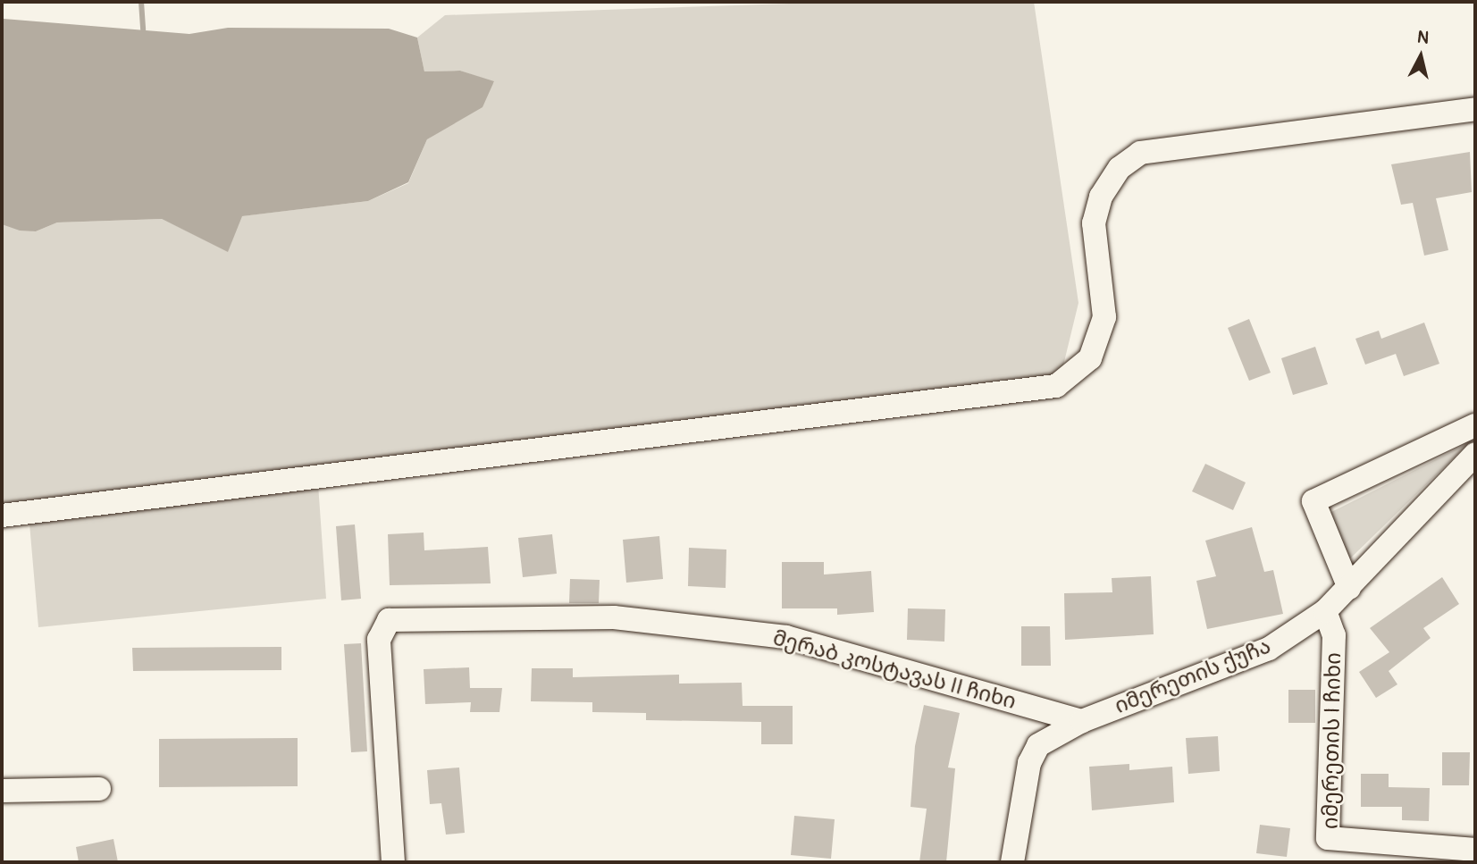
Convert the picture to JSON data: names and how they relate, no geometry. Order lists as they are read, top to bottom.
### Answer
{
  "streets": {
    "street": ["მერაბ კოსტავას II ჩიხი", "იმერეთის ქუჩა", "იმერეთის I ჩიხი"]
  },
  "crossings": [
    ["მერაბ კოსტავას II ჩიხი", "იმერეთის ქუჩა"],
    ["იმერეთის ქუჩა", "იმერეთის I ჩიხი"]
  ],
  "north": "top"
}
